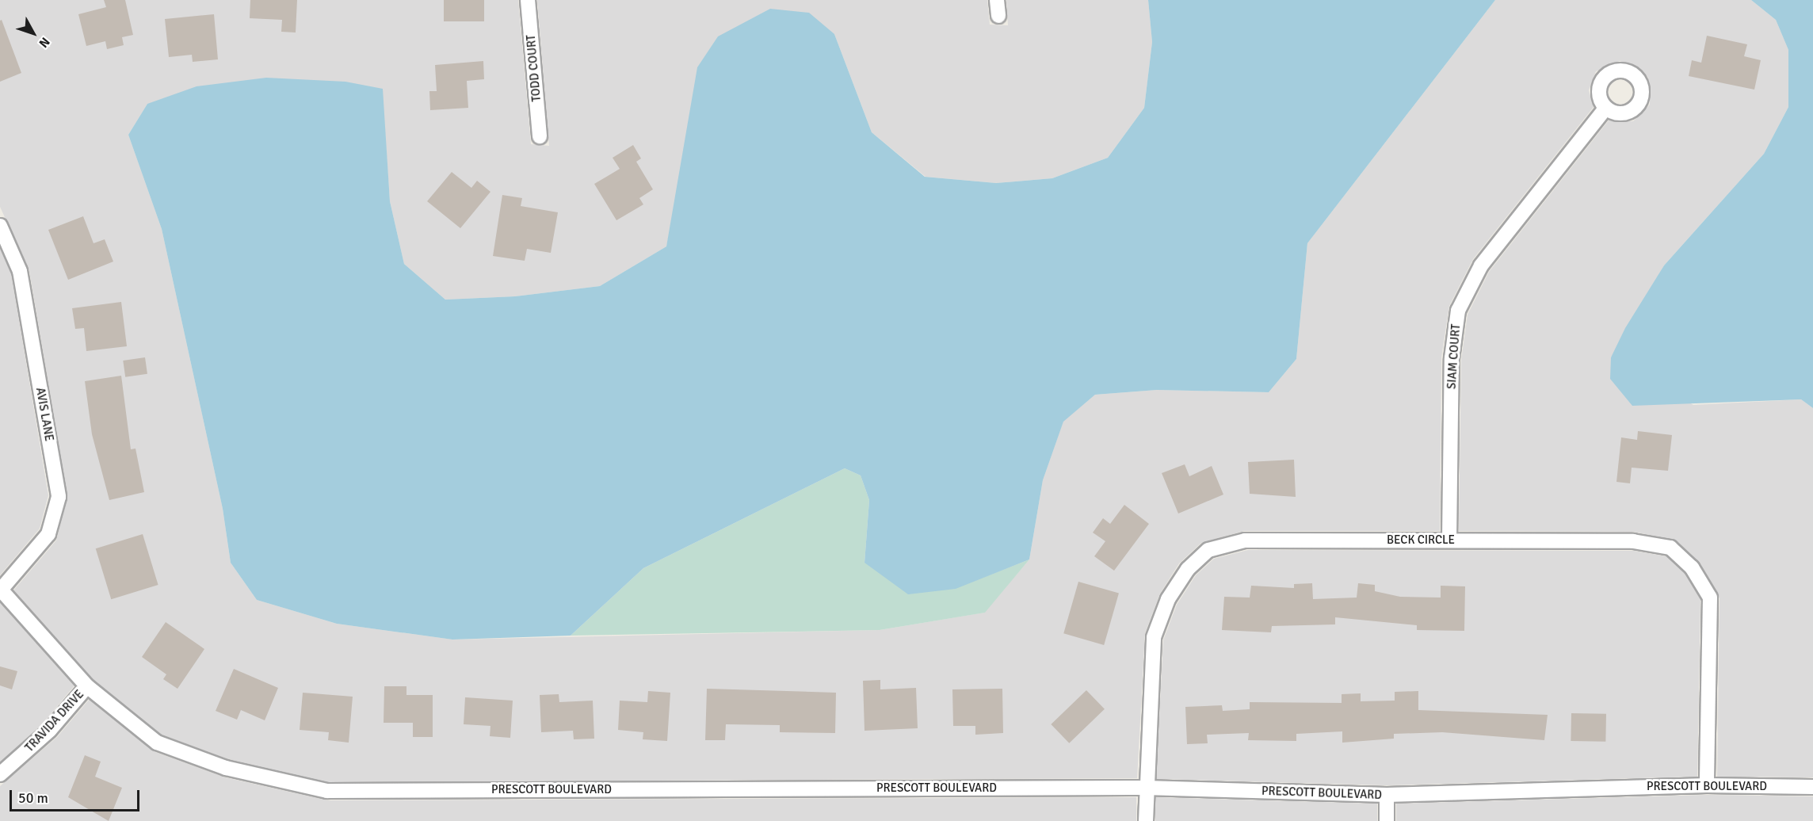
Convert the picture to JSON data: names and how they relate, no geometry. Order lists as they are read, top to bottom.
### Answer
{
  "streets": {
    "street": [
      "TODD COURT",
      "SIAM COURT",
      "AVIS LANE",
      "BECK CIRCLE",
      "TRAVIDA DRIVE",
      "PRESCOTT BOULEVARD"
    ]
  },
  "crossings": [
    ["SIAM COURT", "BECK CIRCLE"],
    ["AVIS LANE", "PRESCOTT BOULEVARD"],
    ["BECK CIRCLE", "PRESCOTT BOULEVARD"],
    ["TRAVIDA DRIVE", "PRESCOTT BOULEVARD"]
  ],
  "scale_bar": "50 m",
  "north": "bottom right"
}
